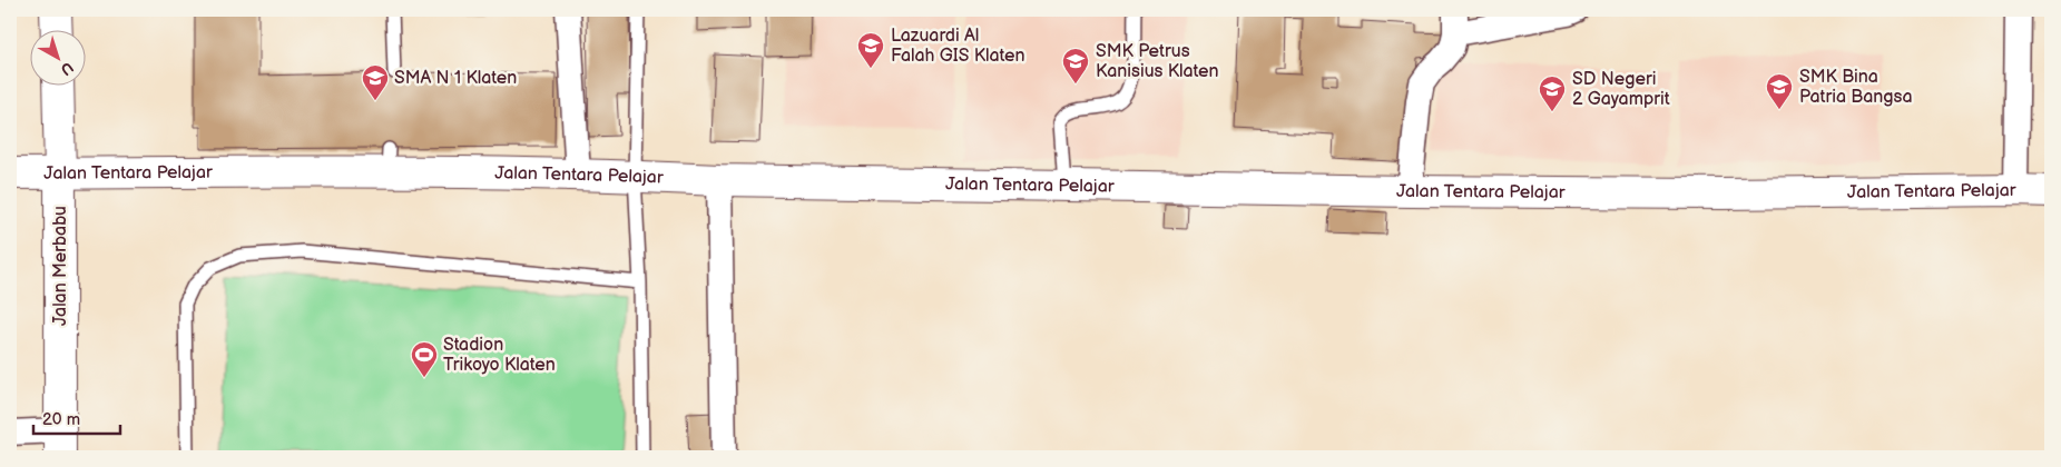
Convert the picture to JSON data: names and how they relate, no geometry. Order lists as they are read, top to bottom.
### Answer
{
  "streets": {
    "main road": ["Jalan Tentara Pelajar", "Jalan Merbabu"]
  },
  "crossings": [
    ["Jalan Tentara Pelajar", "Jalan Merbabu"]
  ],
  "places": {
    "school or university": [
      "Lazuardi Al Falah GIS Klaten",
      "SMK Petrus Kanisius Klaten",
      "SMA N 1 Klaten",
      "SMK Bina Patria Bangsa",
      "SD Negeri 2 Gayamprit"
    ],
    "sports": ["Stadion Trikoyo Klaten"]
  },
  "scale_bar": "20 m",
  "north": "bottom right"
}
